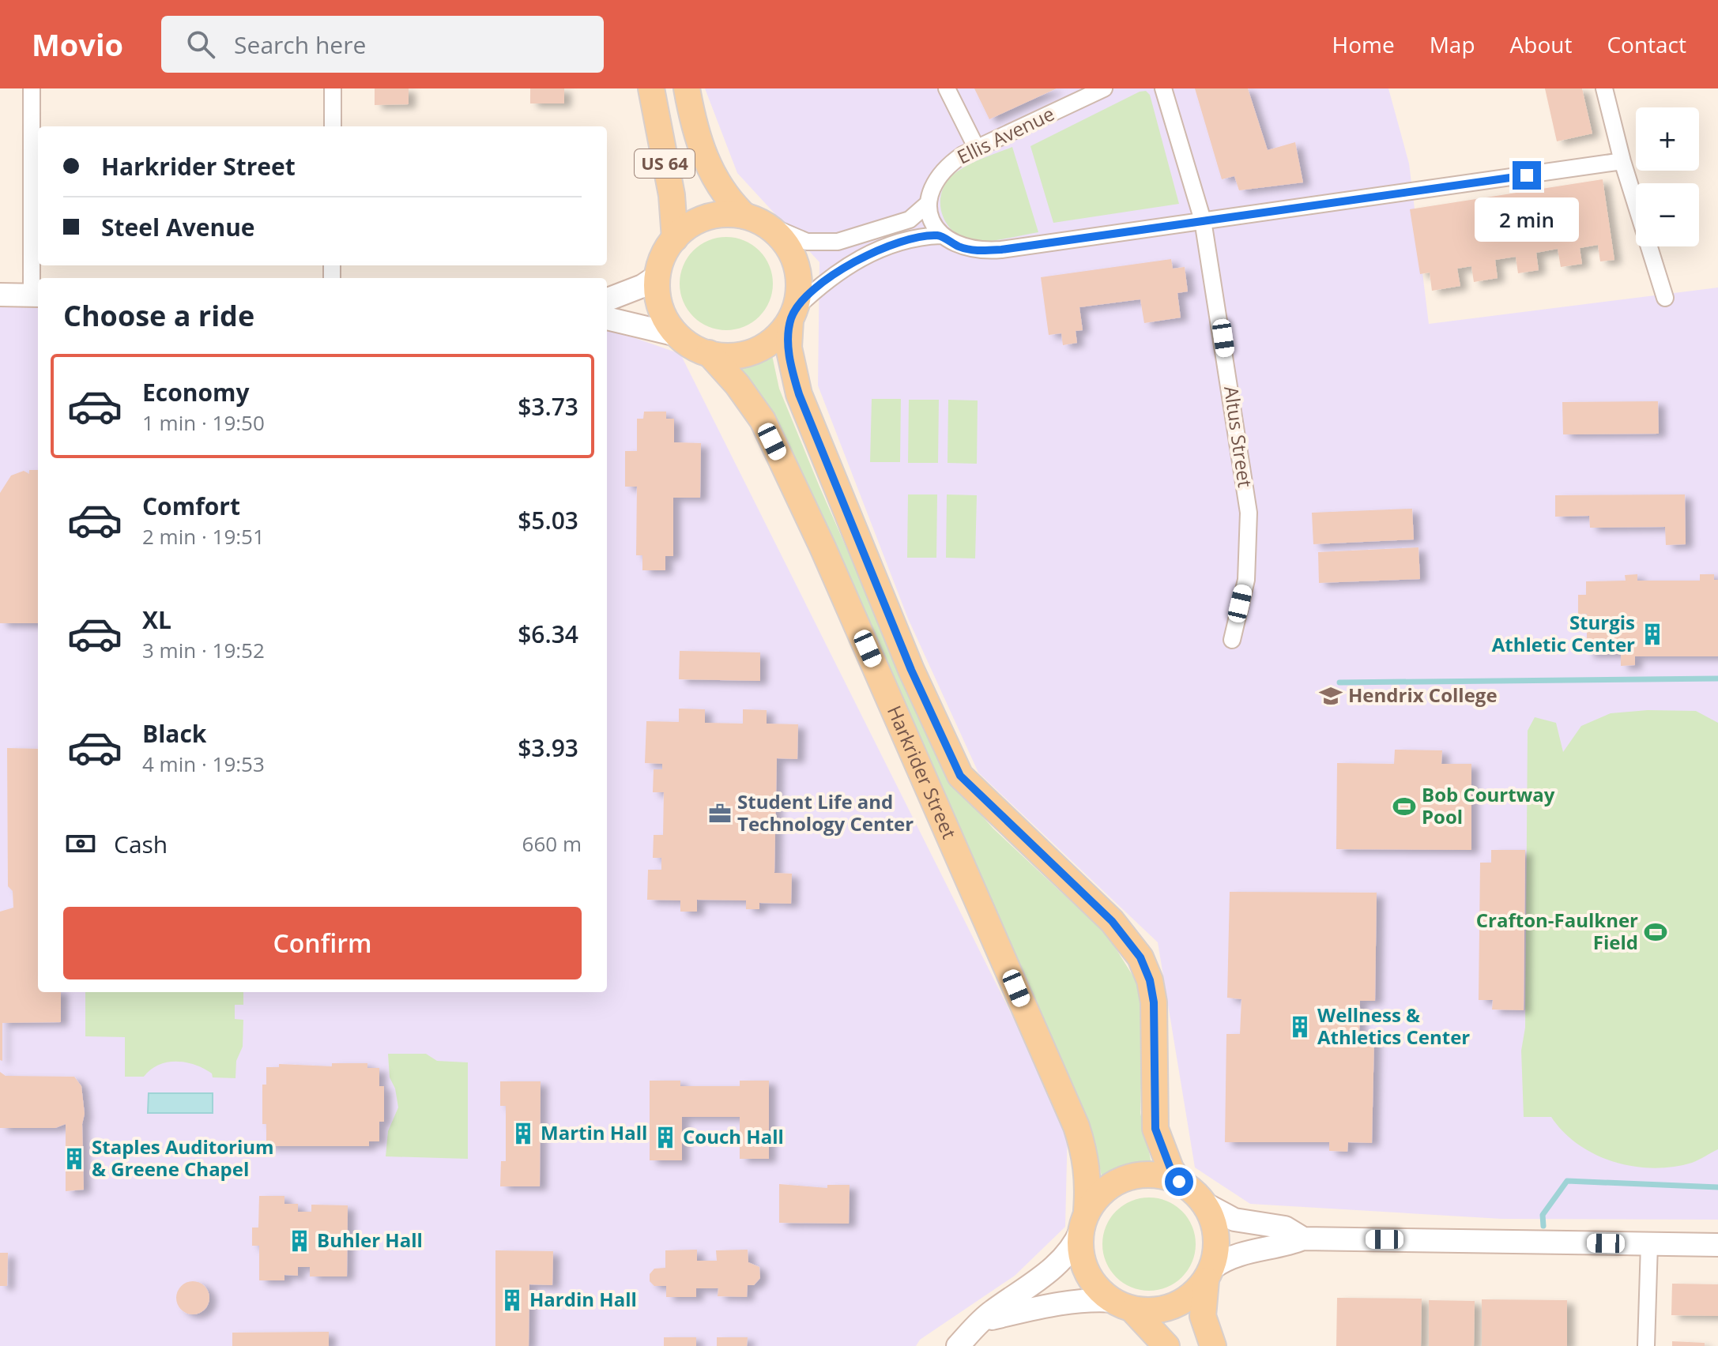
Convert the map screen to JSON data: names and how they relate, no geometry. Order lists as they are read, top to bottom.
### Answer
{
  "streets": {
    "main road": ["US 64", "Harkrider Street"],
    "street": ["Ellis Avenue", "Altus Street"]
  },
  "crossings": [
    ["US 64", "Harkrider Street"]
  ],
  "places": {
    "building": [
      "Sturgis Athletic Center",
      "Wellness & Athletics Center",
      "Martin Hall",
      "Couch Hall",
      "Staples Auditorium & Greene Chapel",
      "Buhler Hall",
      "Hardin Hall"
    ],
    "school or university": ["Hendrix College"],
    "sports": ["Bob Courtway Pool", "Crafton-Faulkner Field"],
    "office": ["Student Life and Technology Center"]
  },
  "page": {
    "header": "Movio",
    "search": "Search here",
    "nav": [
      "Home",
      "Map",
      "About",
      "Contact"
    ],
    "map_buttons": ["+", "−"],
    "banner": ["Harkrider Street", "Steel Avenue"],
    "bubble": "2 min",
    "heading": "Choose a ride",
    "list": [
      {
        "name": "Economy",
        "note": "1 min · 19:50",
        "value": "$3.73"
      },
      {
        "name": "Comfort",
        "note": "2 min · 19:51",
        "value": "$5.03"
      },
      {
        "name": "XL",
        "note": "3 min · 19:52",
        "value": "$6.34"
      },
      {
        "name": "Black",
        "note": "4 min · 19:53",
        "value": "$3.93"
      }
    ],
    "pay": ["Cash", "660 m"],
    "buttons": "Confirm"
  }
}
